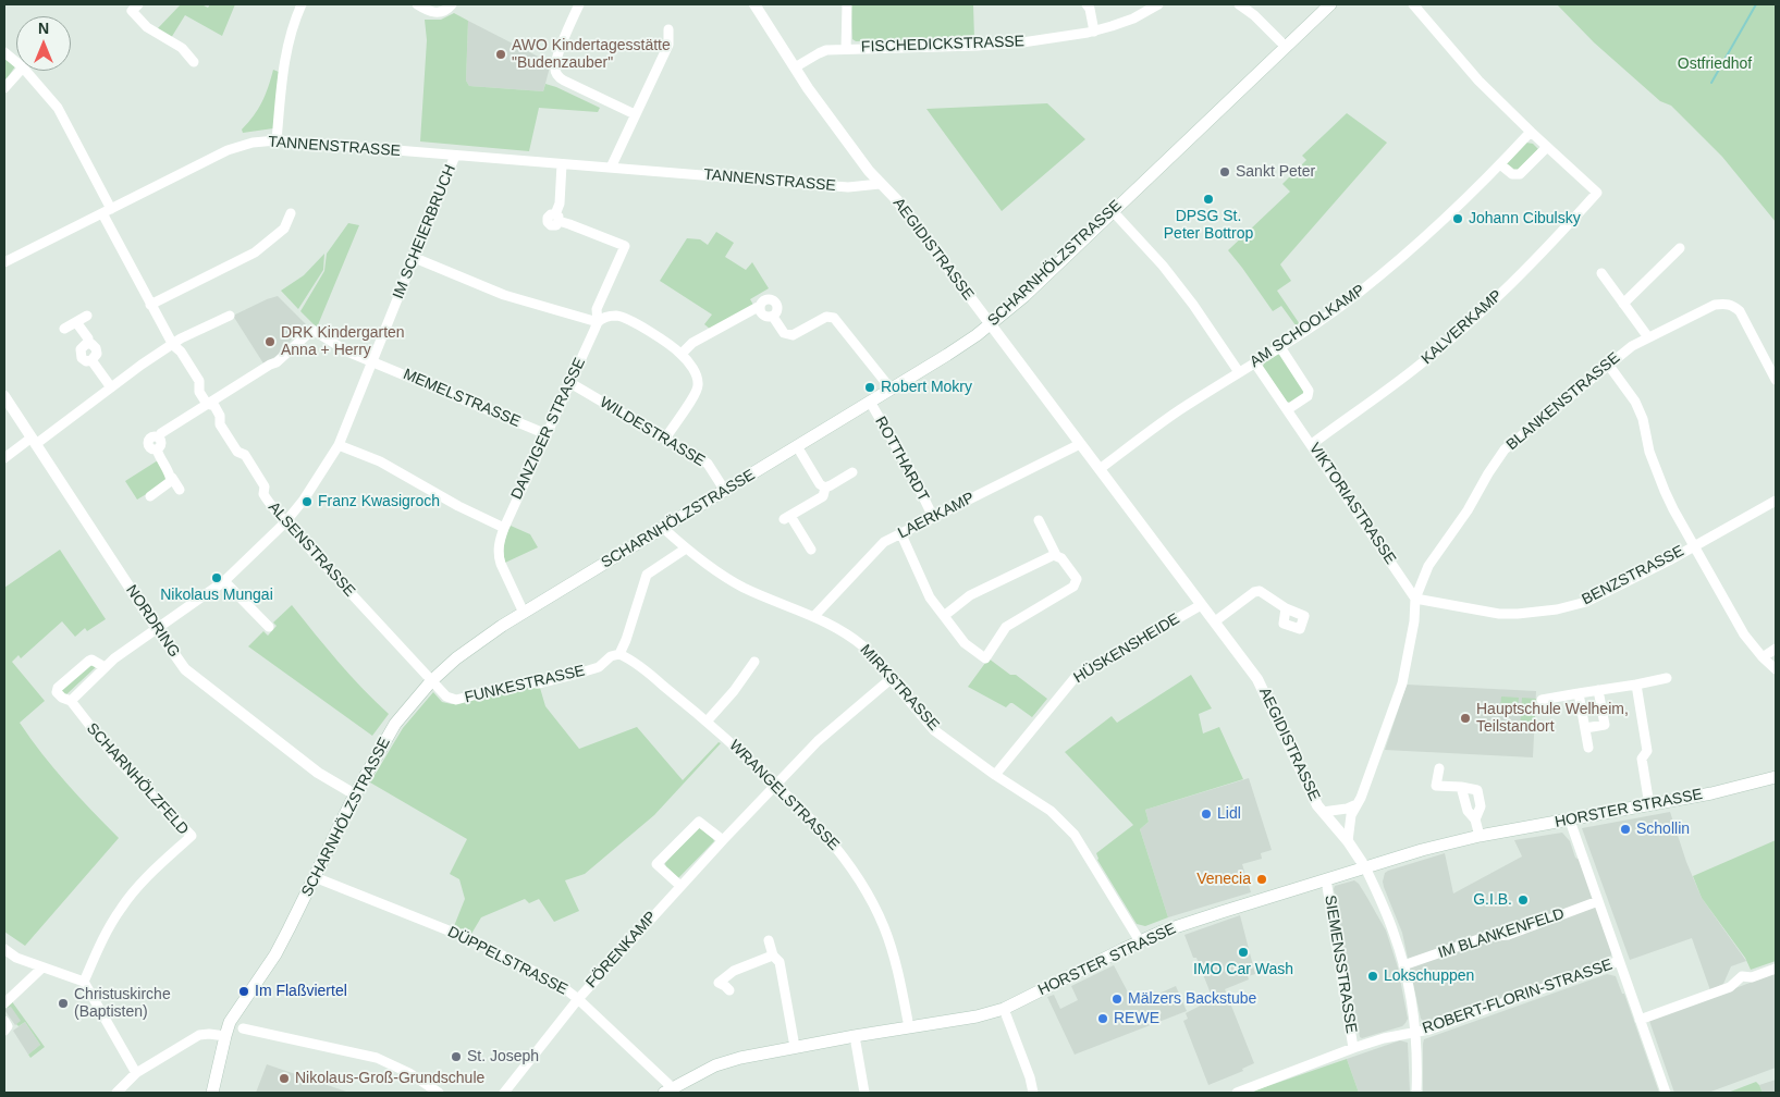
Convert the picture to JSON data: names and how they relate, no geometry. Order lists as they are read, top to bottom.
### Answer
{
  "streets": {
    "main road": ["SCHARNHÖLZSTRASSE", "HORSTER STRASSE"],
    "street": [
      "FISCHEDICKSTRASSE",
      "TANNENSTRASSE",
      "IM SCHEIERBRUCH",
      "AEGIDISTRASSE",
      "AM SCHOOLKAMP",
      "KALVERKAMP",
      "MEMELSTRASSE",
      "BLANKENSTRASSE",
      "DANZIGER STRASSE",
      "WILDESTRASSE",
      "ROTTHARDT",
      "VIKTORIASTRASSE",
      "LAERKAMP",
      "ALSENSTRASSE",
      "BENZSTRASSE",
      "NORDRING",
      "HÜSKENSHEIDE",
      "FUNKESTRASSE",
      "MIRKSTRASSE",
      "SCHARNHÖLZFELD",
      "WRANGELSTRASSE",
      "IM BLANKENFELD",
      "FÖRENKAMP",
      "DÜPPELSTRASSE",
      "SIEMENSSTRASSE",
      "ROBERT-FLORIN-STRASSE"
    ]
  },
  "crossings": [
    ["FISCHEDICKSTRASSE", "AEGIDISTRASSE"],
    ["TANNENSTRASSE", "IM SCHEIERBRUCH"],
    ["TANNENSTRASSE", "AEGIDISTRASSE"],
    ["TANNENSTRASSE", "DANZIGER STRASSE"],
    ["TANNENSTRASSE", "ALSENSTRASSE"],
    ["IM SCHEIERBRUCH", "MEMELSTRASSE"],
    ["IM SCHEIERBRUCH", "ALSENSTRASSE"],
    ["IM SCHEIERBRUCH", "NORDRING"],
    ["AEGIDISTRASSE", "SCHARNHÖLZSTRASSE"],
    ["AEGIDISTRASSE", "AM SCHOOLKAMP"],
    ["AEGIDISTRASSE", "BLANKENSTRASSE"],
    ["AEGIDISTRASSE", "LAERKAMP"],
    ["AEGIDISTRASSE", "HÜSKENSHEIDE"],
    ["AEGIDISTRASSE", "HORSTER STRASSE"],
    ["SCHARNHÖLZSTRASSE", "DANZIGER STRASSE"],
    ["SCHARNHÖLZSTRASSE", "WILDESTRASSE"],
    ["SCHARNHÖLZSTRASSE", "ROTTHARDT"],
    ["SCHARNHÖLZSTRASSE", "ALSENSTRASSE"],
    ["SCHARNHÖLZSTRASSE", "NORDRING"],
    ["SCHARNHÖLZSTRASSE", "FUNKESTRASSE"],
    ["SCHARNHÖLZSTRASSE", "MIRKSTRASSE"],
    ["SCHARNHÖLZSTRASSE", "DÜPPELSTRASSE"],
    ["AM SCHOOLKAMP", "VIKTORIASTRASSE"],
    ["KALVERKAMP", "VIKTORIASTRASSE"],
    ["MEMELSTRASSE", "DANZIGER STRASSE"],
    ["MEMELSTRASSE", "ALSENSTRASSE"],
    ["BLANKENSTRASSE", "VIKTORIASTRASSE"],
    ["BLANKENSTRASSE", "BENZSTRASSE"],
    ["DANZIGER STRASSE", "WILDESTRASSE"],
    ["ROTTHARDT", "LAERKAMP"],
    ["VIKTORIASTRASSE", "BENZSTRASSE"],
    ["LAERKAMP", "MIRKSTRASSE"],
    ["ALSENSTRASSE", "FUNKESTRASSE"],
    ["HÜSKENSHEIDE", "MIRKSTRASSE"],
    ["FUNKESTRASSE", "WRANGELSTRASSE"],
    ["MIRKSTRASSE", "HORSTER STRASSE"],
    ["MIRKSTRASSE", "FÖRENKAMP"],
    ["WRANGELSTRASSE", "HORSTER STRASSE"],
    ["WRANGELSTRASSE", "FÖRENKAMP"],
    ["HORSTER STRASSE", "DÜPPELSTRASSE"],
    ["HORSTER STRASSE", "SIEMENSSTRASSE"],
    ["FÖRENKAMP", "DÜPPELSTRASSE"],
    ["SIEMENSSTRASSE", "ROBERT-FLORIN-STRASSE"]
  ],
  "parks": ["Ostfriedhof"],
  "places": [
    "AWO Kindertagesstätte \"Budenzauber\"",
    "Sankt Peter",
    "DPSG St. Peter Bottrop",
    "Johann Cibulsky",
    "DRK Kindergarten Anna + Herry",
    "Robert Mokry",
    "Franz Kwasigroch",
    "Nikolaus Mungai",
    "Hauptschule Welheim, Teilstandort",
    "Lidl",
    "Schollin",
    "Venecia",
    "G.I.B.",
    "IMO Car Wash",
    "Lokschuppen",
    "Im Flaßviertel",
    "Mälzers Backstube",
    "Christuskirche (Baptisten)",
    "REWE",
    "St. Joseph",
    "Nikolaus-Groß-Grundschule"
  ],
  "north": "top"
}
